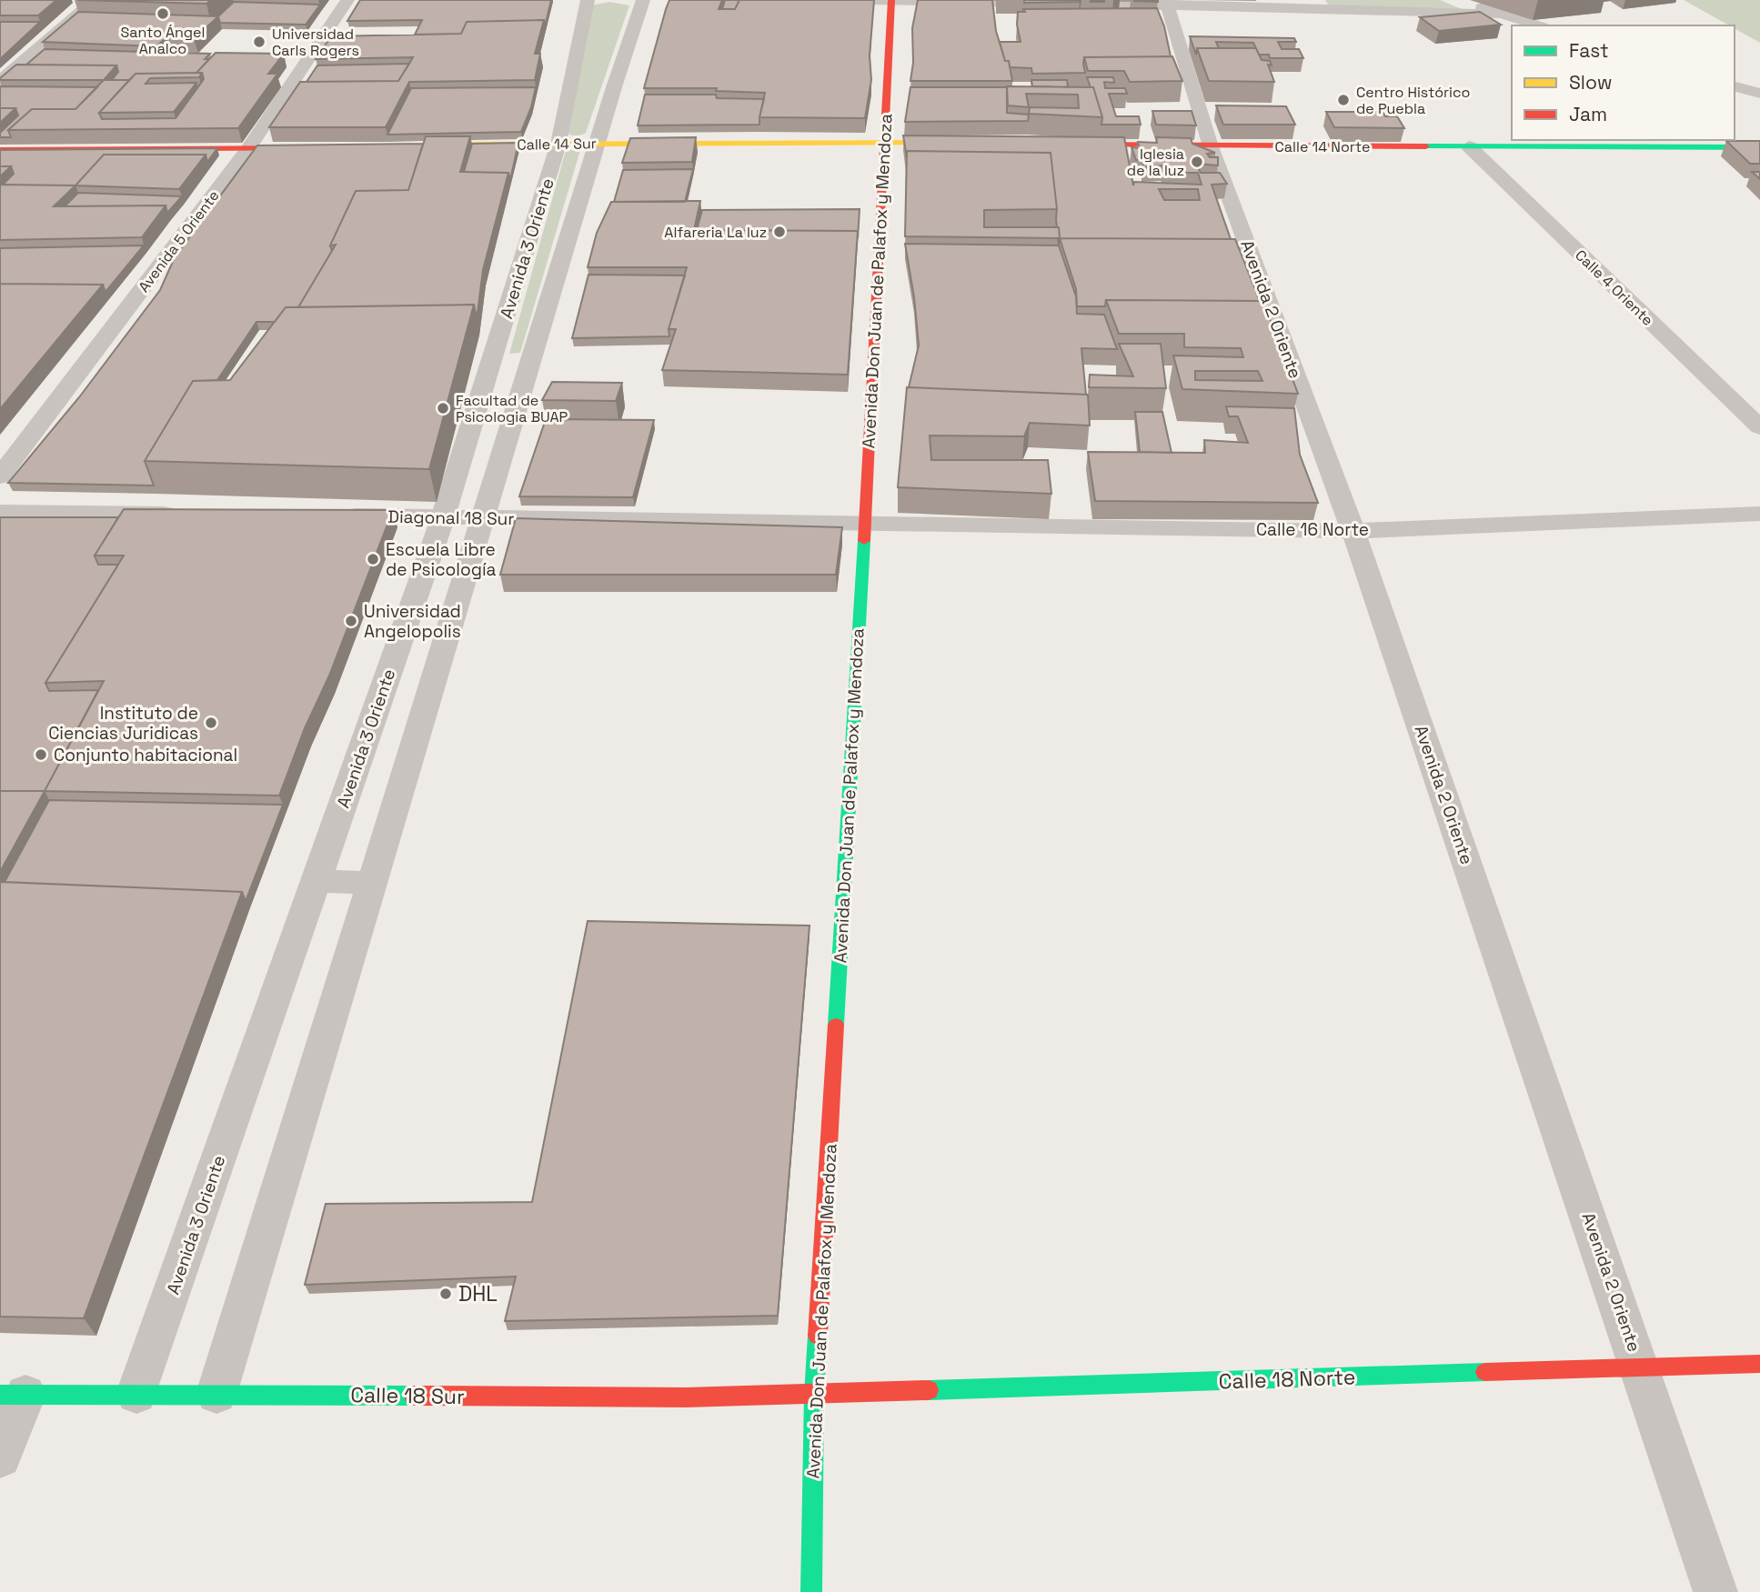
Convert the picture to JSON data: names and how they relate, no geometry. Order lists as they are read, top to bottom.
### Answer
{
  "streets": {
    "main road": [
      "Calle 14 Sur",
      "Calle 14 Norte",
      "Avenida Don Juan de Palafox y Mendoza",
      "Calle 18 Norte",
      "Calle 18 Sur"
    ],
    "street": [
      "Avenida 5 Oriente",
      "Avenida 3 Oriente",
      "Calle 4 Oriente",
      "Avenida 2 Oriente",
      "Diagonal 18 Sur",
      "Calle 16 Norte"
    ]
  },
  "crossings": [
    ["Calle 14 Sur", "Avenida 3 Oriente"],
    ["Calle 14 Sur", "Avenida Don Juan de Palafox y Mendoza"],
    ["Calle 14 Norte", "Calle 4 Oriente"],
    ["Calle 14 Norte", "Avenida 2 Oriente"],
    ["Avenida 3 Oriente", "Diagonal 18 Sur"],
    ["Avenida 3 Oriente", "Calle 18 Sur"],
    ["Avenida Don Juan de Palafox y Mendoza", "Diagonal 18 Sur"],
    ["Avenida Don Juan de Palafox y Mendoza", "Calle 16 Norte"],
    ["Avenida Don Juan de Palafox y Mendoza", "Calle 18 Norte"],
    ["Avenida Don Juan de Palafox y Mendoza", "Calle 18 Sur"],
    ["Avenida 2 Oriente", "Calle 16 Norte"],
    ["Avenida 2 Oriente", "Calle 18 Norte"],
    ["Diagonal 18 Sur", "Calle 16 Norte"],
    ["Calle 18 Norte", "Calle 18 Sur"]
  ],
  "places": [
    "Santo Ángel Analco",
    "Universidad Carls Rogers",
    "Centro Histórico de Puebla",
    "Iglesia de la luz",
    "Alfareria La luz",
    "Facultad de Psicologia BUAP",
    "Escuela Libre de Psicología",
    "Universidad Angelopolis",
    "Instituto de Ciencias Juridicas",
    "Conjunto habitacional",
    "DHL"
  ],
  "legend": ["Fast", "Slow", "Jam"]
}
